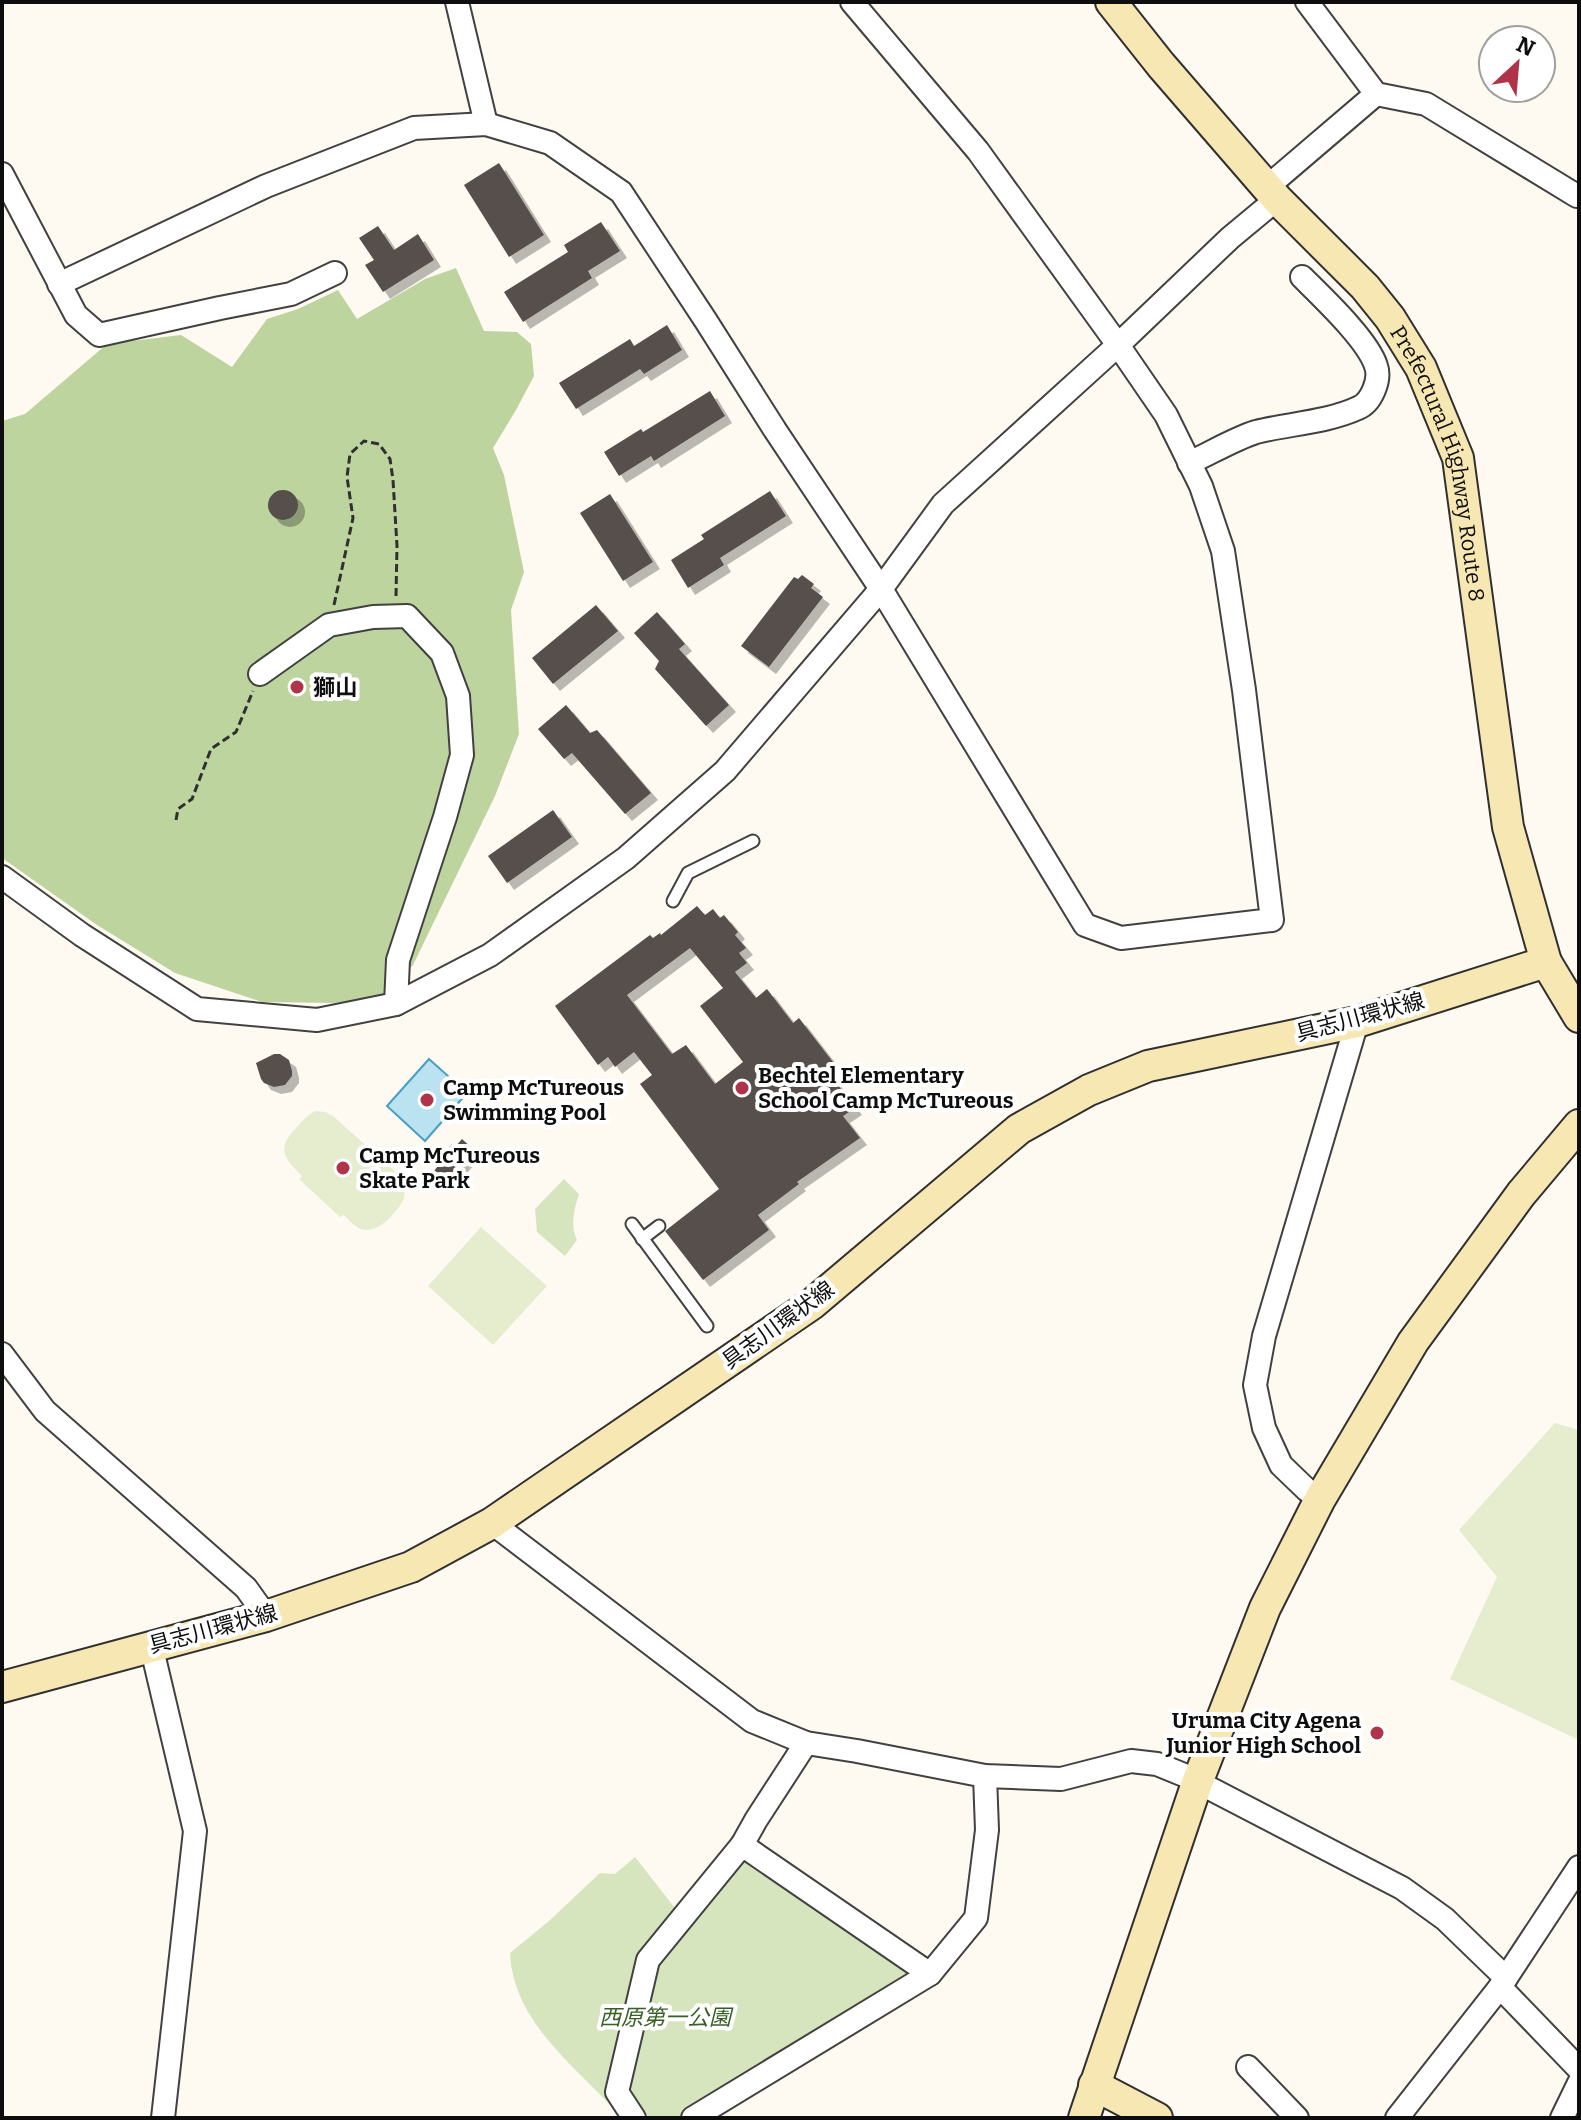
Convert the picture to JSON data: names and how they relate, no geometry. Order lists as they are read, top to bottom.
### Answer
{
  "streets": {
    "main road": ["Prefectural Highway Route 8", "具志川環状線"]
  },
  "crossings": [
    ["Prefectural Highway Route 8", "具志川環状線"]
  ],
  "parks": ["西原第一公園"],
  "places": [
    "獅山",
    "Bechtel Elementary School Camp McTureous",
    "Camp McTureous Swimming Pool",
    "Camp McTureous Skate Park",
    "Uruma City Agena Junior High School"
  ],
  "north": "top right"
}
